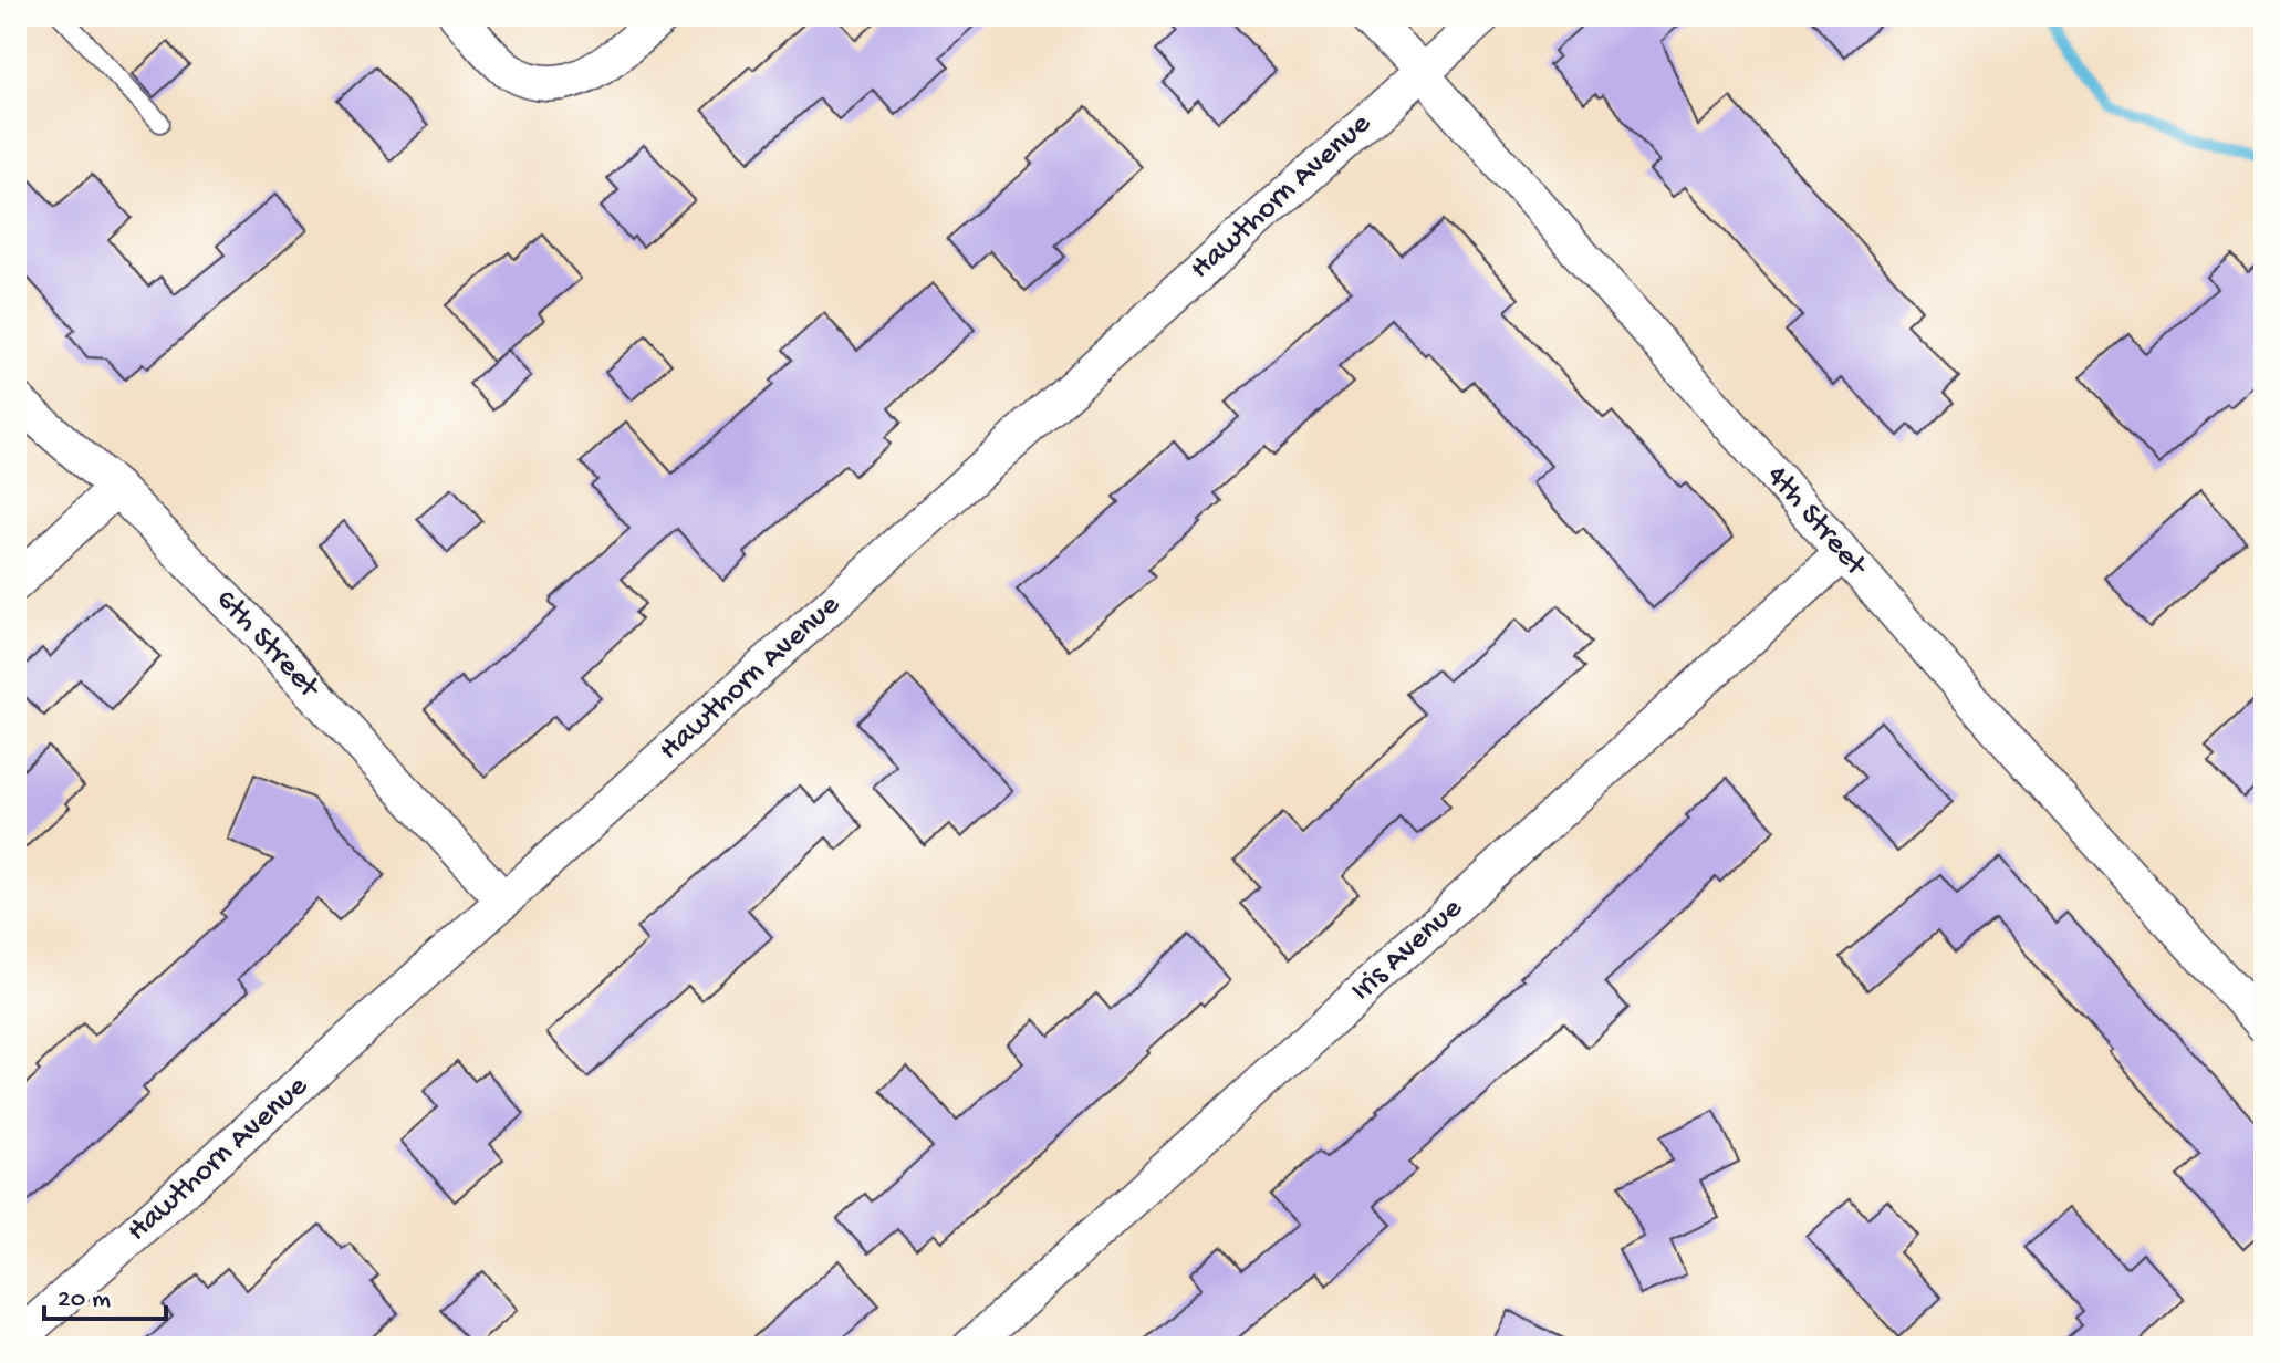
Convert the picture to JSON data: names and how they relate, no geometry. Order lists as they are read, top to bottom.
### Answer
{
  "streets": {
    "street": [
      "Hawthorn Avenue",
      "4th Street",
      "6th Street",
      "Iris Avenue"
    ]
  },
  "crossings": [
    ["Hawthorn Avenue", "4th Street"],
    ["Hawthorn Avenue", "6th Street"],
    ["4th Street", "Iris Avenue"]
  ],
  "scale_bar": "20 m"
}
